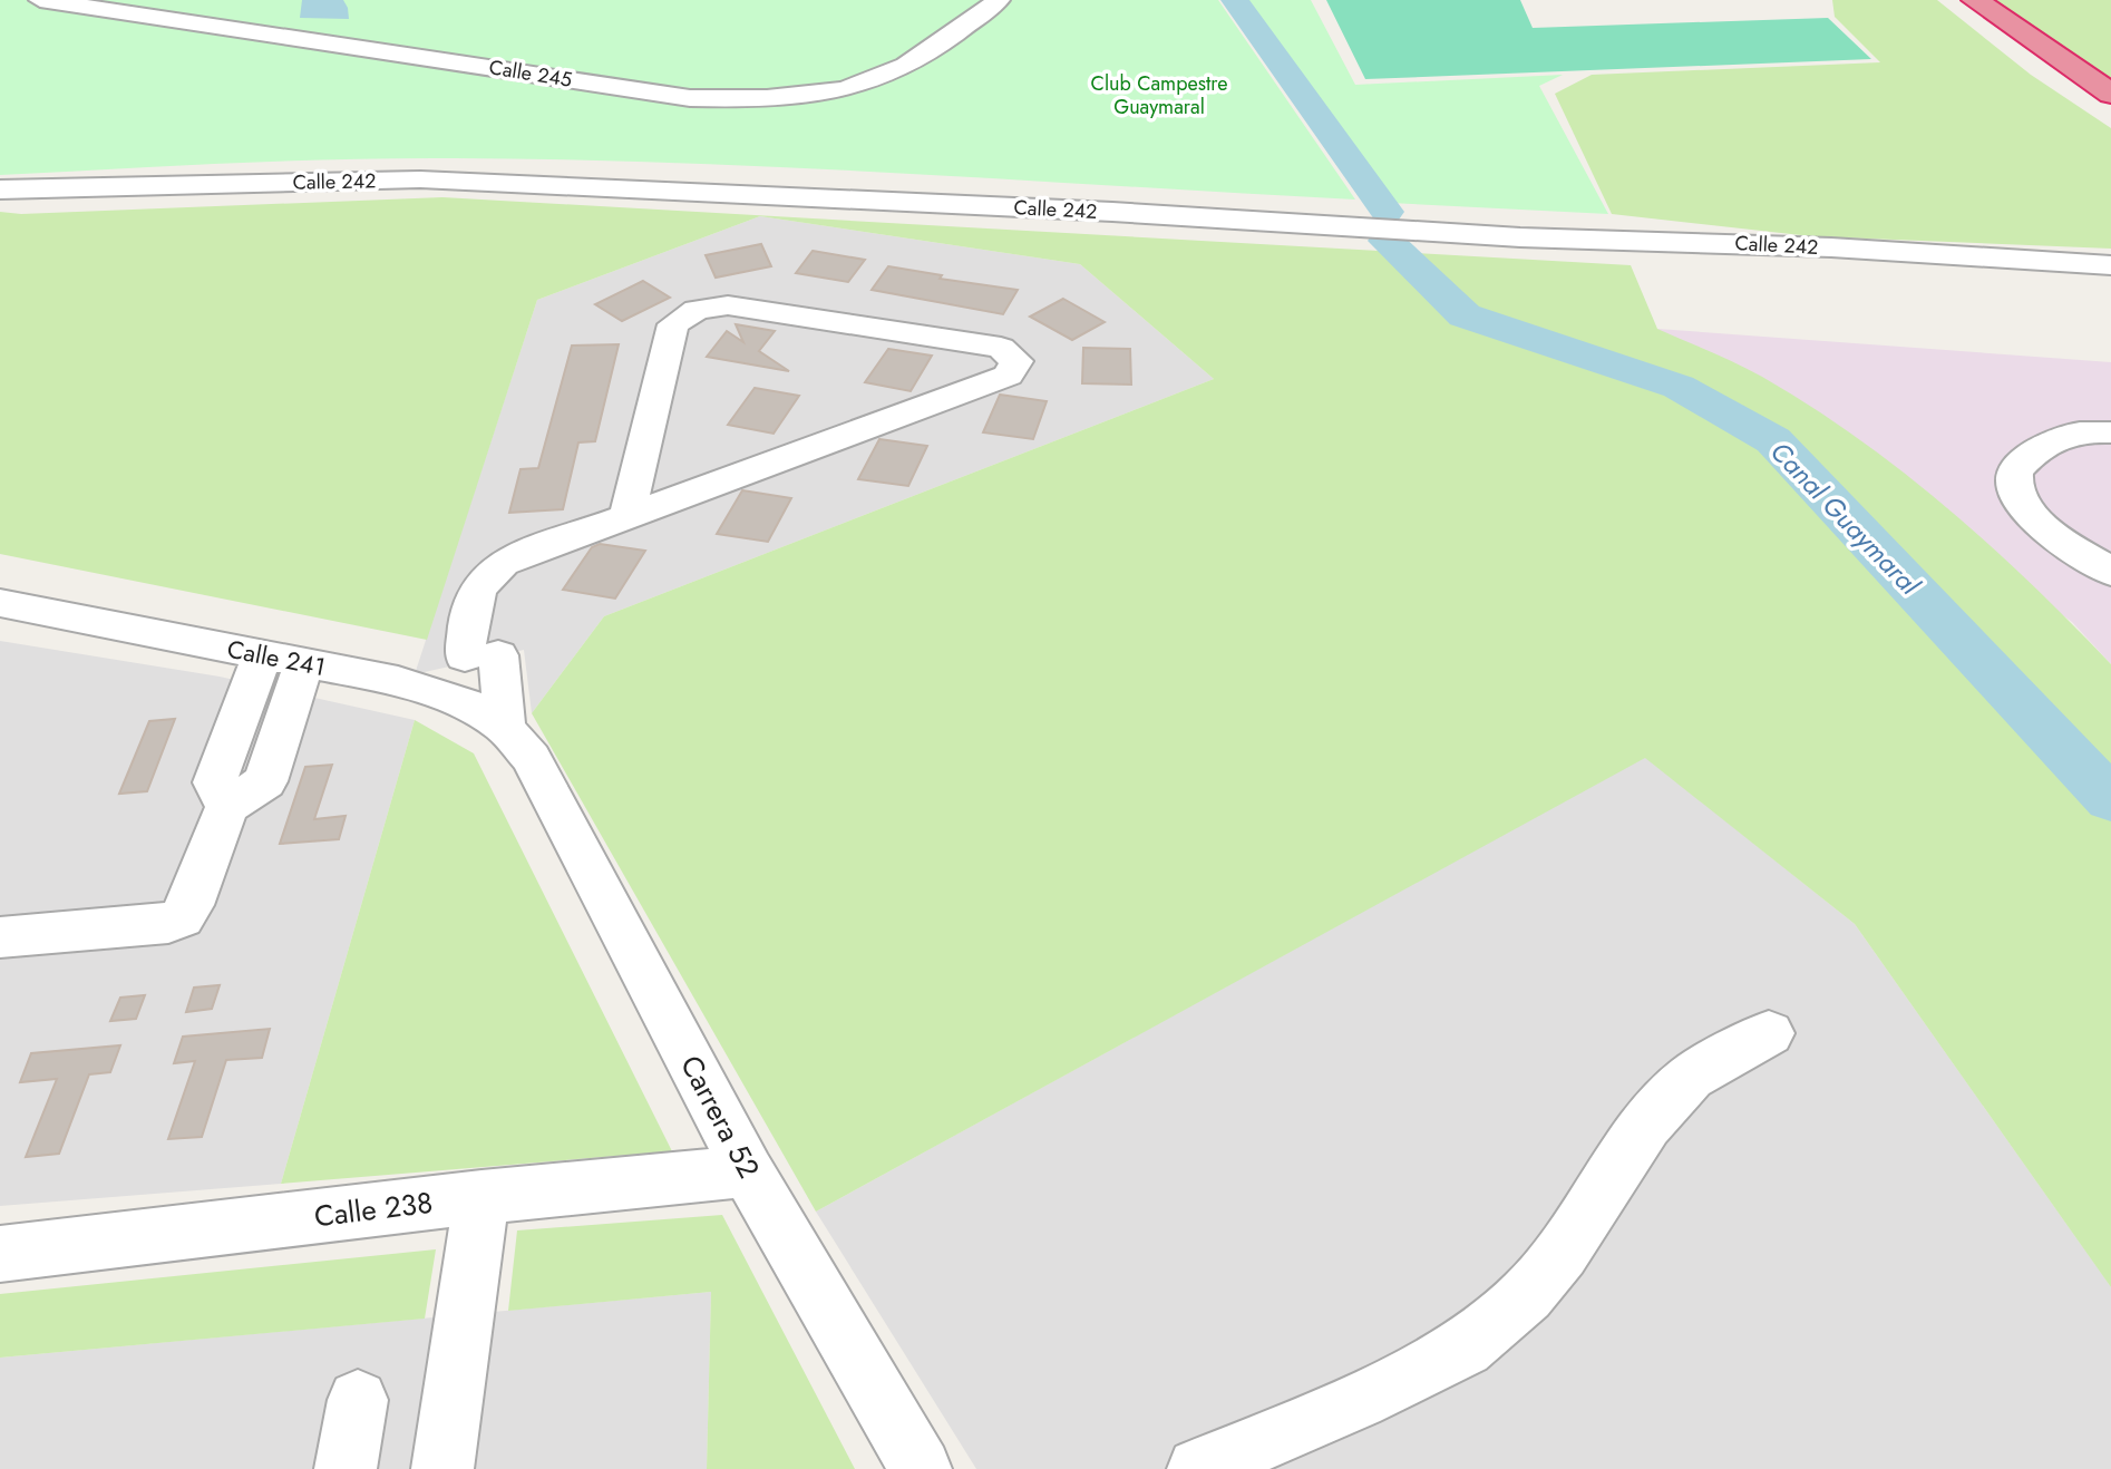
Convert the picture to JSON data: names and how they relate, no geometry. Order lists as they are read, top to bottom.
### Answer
{
  "streets": {
    "street": [
      "Calle 245",
      "Calle 242",
      "Calle 241",
      "Carrera 52",
      "Calle 238"
    ]
  },
  "crossings": [
    ["Calle 241", "Carrera 52"],
    ["Carrera 52", "Calle 238"]
  ],
  "water": ["Canal Guaymaral"],
  "parks": ["Club Campestre Guaymaral"]
}
